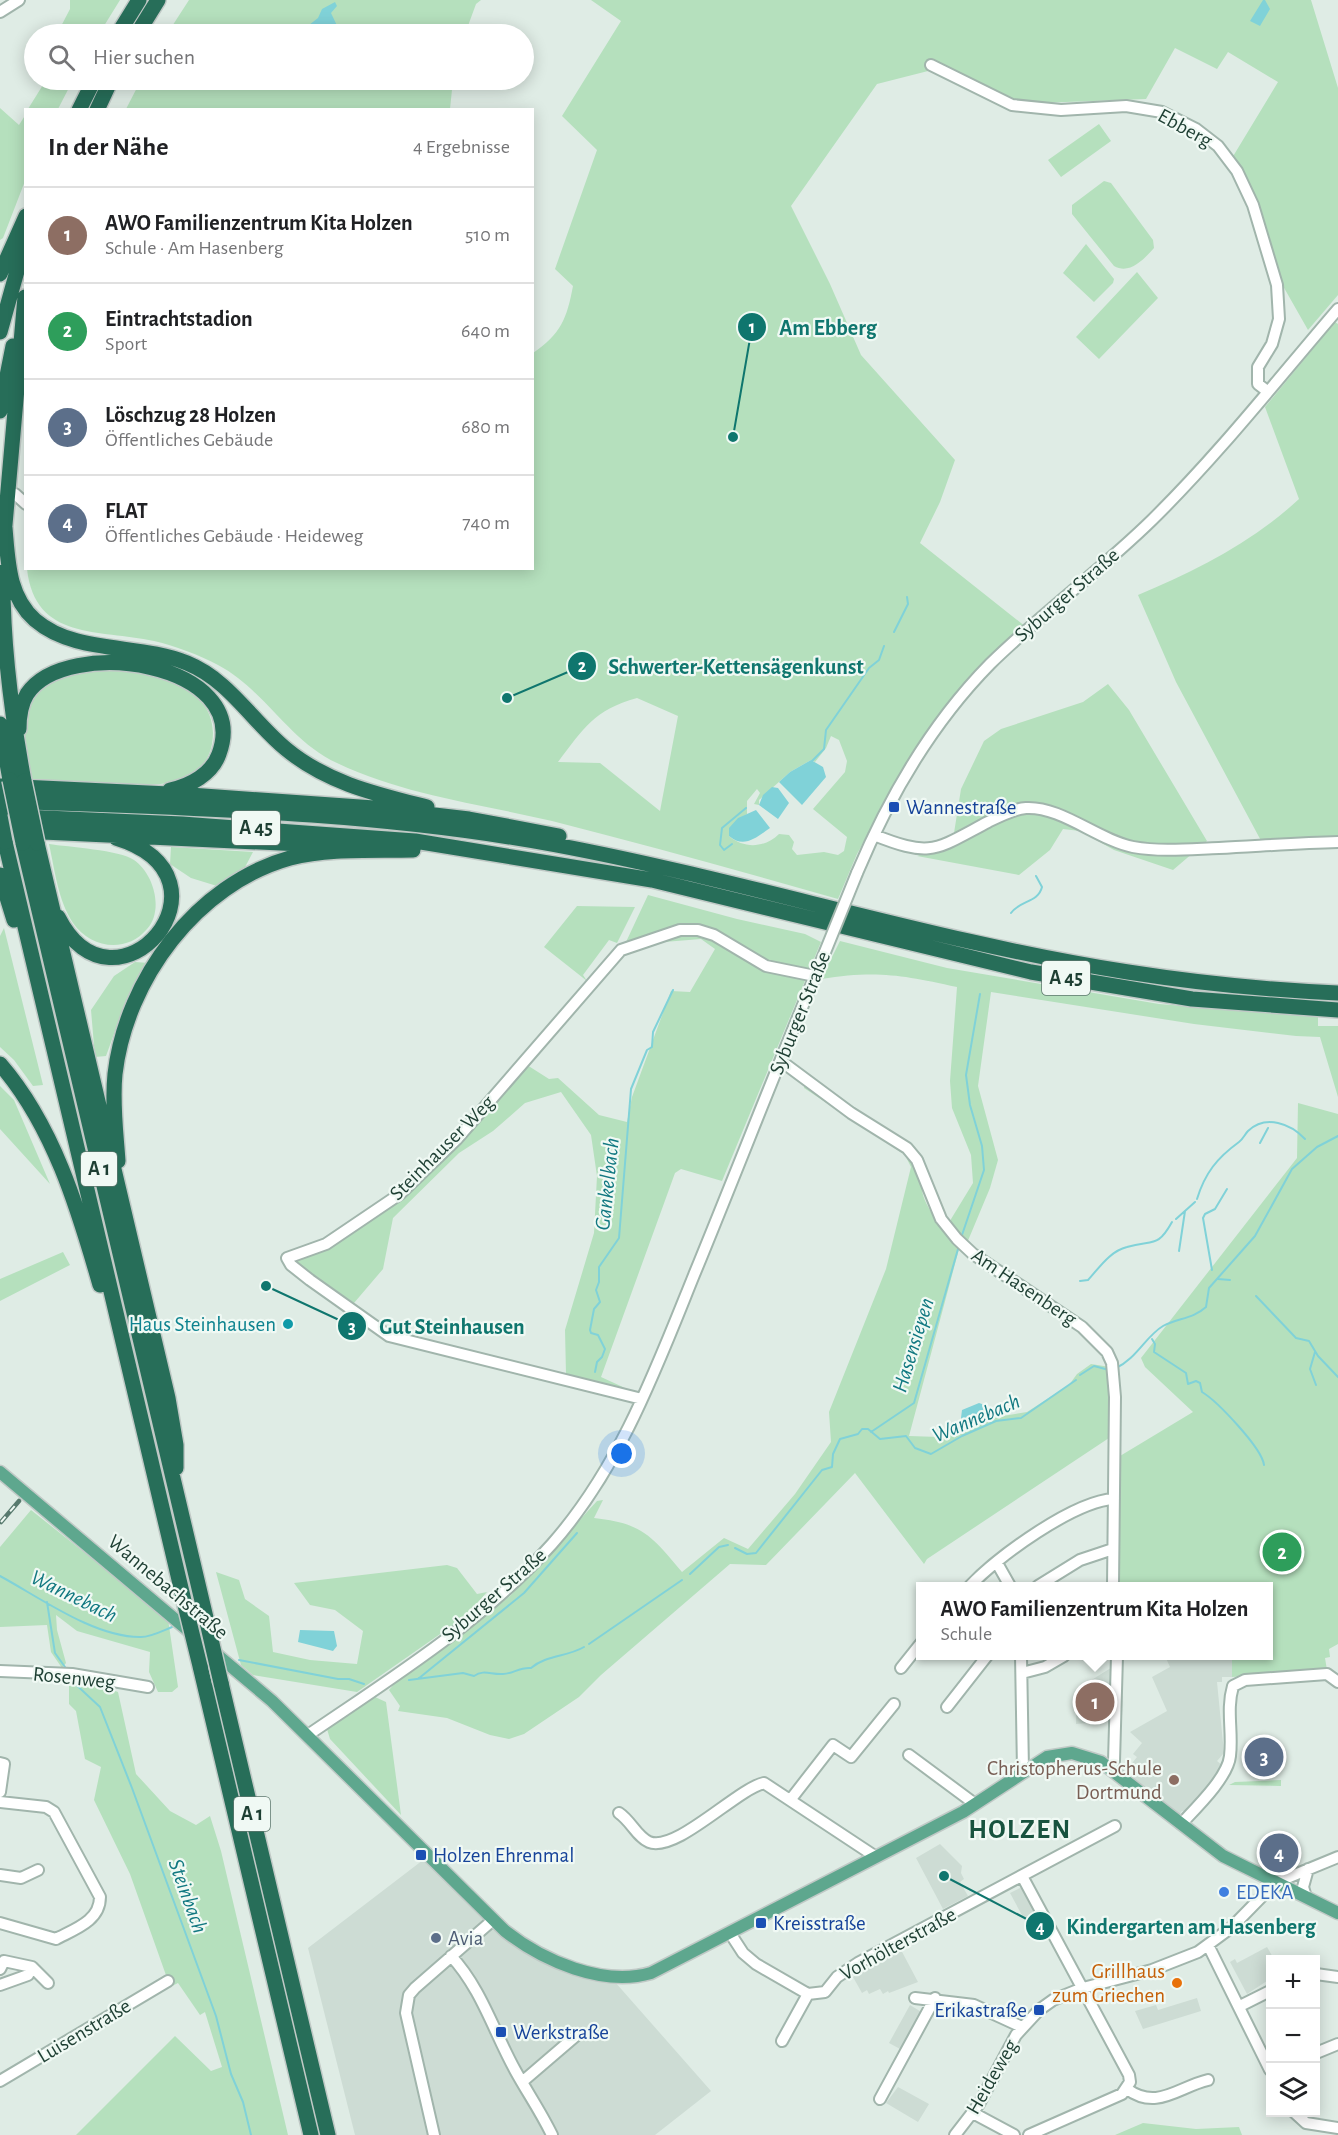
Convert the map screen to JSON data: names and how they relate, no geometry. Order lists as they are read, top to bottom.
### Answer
{
  "streets": {
    "highway": ["A 45", "A 1"],
    "main road": ["Wannebachstraße"],
    "street": [
      "Ebberg",
      "Syburger Straße",
      "Steinhauser Weg",
      "Am Hasenberg",
      "Rosenweg",
      "Vorhölterstraße",
      "Luisenstraße",
      "Heideweg"
    ]
  },
  "crossings": [
    ["Ebberg", "Syburger Straße"],
    ["Syburger Straße", "Steinhauser Weg"],
    ["Syburger Straße", "Am Hasenberg"],
    ["Syburger Straße", "Wannebachstraße"],
    ["A 45", "A 1"]
  ],
  "districts": ["HOLZEN"],
  "water": [
    "Gankelbach",
    "Hasensiepen",
    "Wannebach",
    "Steinbach"
  ],
  "places": {
    "other": [
      "Am Ebberg",
      "Schwerter-Kettensägenkunst",
      "Gut Steinhausen",
      "Haus Steinhausen",
      "Christopherus-Schule Dortmund",
      "Kindergarten am Hasenberg",
      "EDEKA",
      "Avia",
      "Grillhaus zum Griechen"
    ],
    "transit": [
      "Wannestraße",
      "Holzen Ehrenmal",
      "Kreisstraße",
      "Erikastraße",
      "Werkstraße"
    ]
  },
  "page": {
    "search": "Hier suchen",
    "heading": ["In der Nähe", "4 Ergebnisse"],
    "list": [
      {
        "mark": "1",
        "name": "AWO Familienzentrum Kita Holzen",
        "note": "Schule · Am Hasenberg",
        "value": "510 m"
      },
      {
        "mark": "2",
        "name": "Eintrachtstadion",
        "note": "Sport",
        "value": "640 m"
      },
      {
        "mark": "3",
        "name": "Löschzug 28 Holzen",
        "note": "Öffentliches Gebäude",
        "value": "680 m"
      },
      {
        "mark": "4",
        "name": "FLAT",
        "note": "Öffentliches Gebäude · Heideweg",
        "value": "740 m"
      }
    ],
    "pins": [
      "2",
      "1",
      "3",
      "4"
    ],
    "popup": ["AWO Familienzentrum Kita Holzen", "Schule"],
    "map_buttons": ["+", "−"]
  }
}
